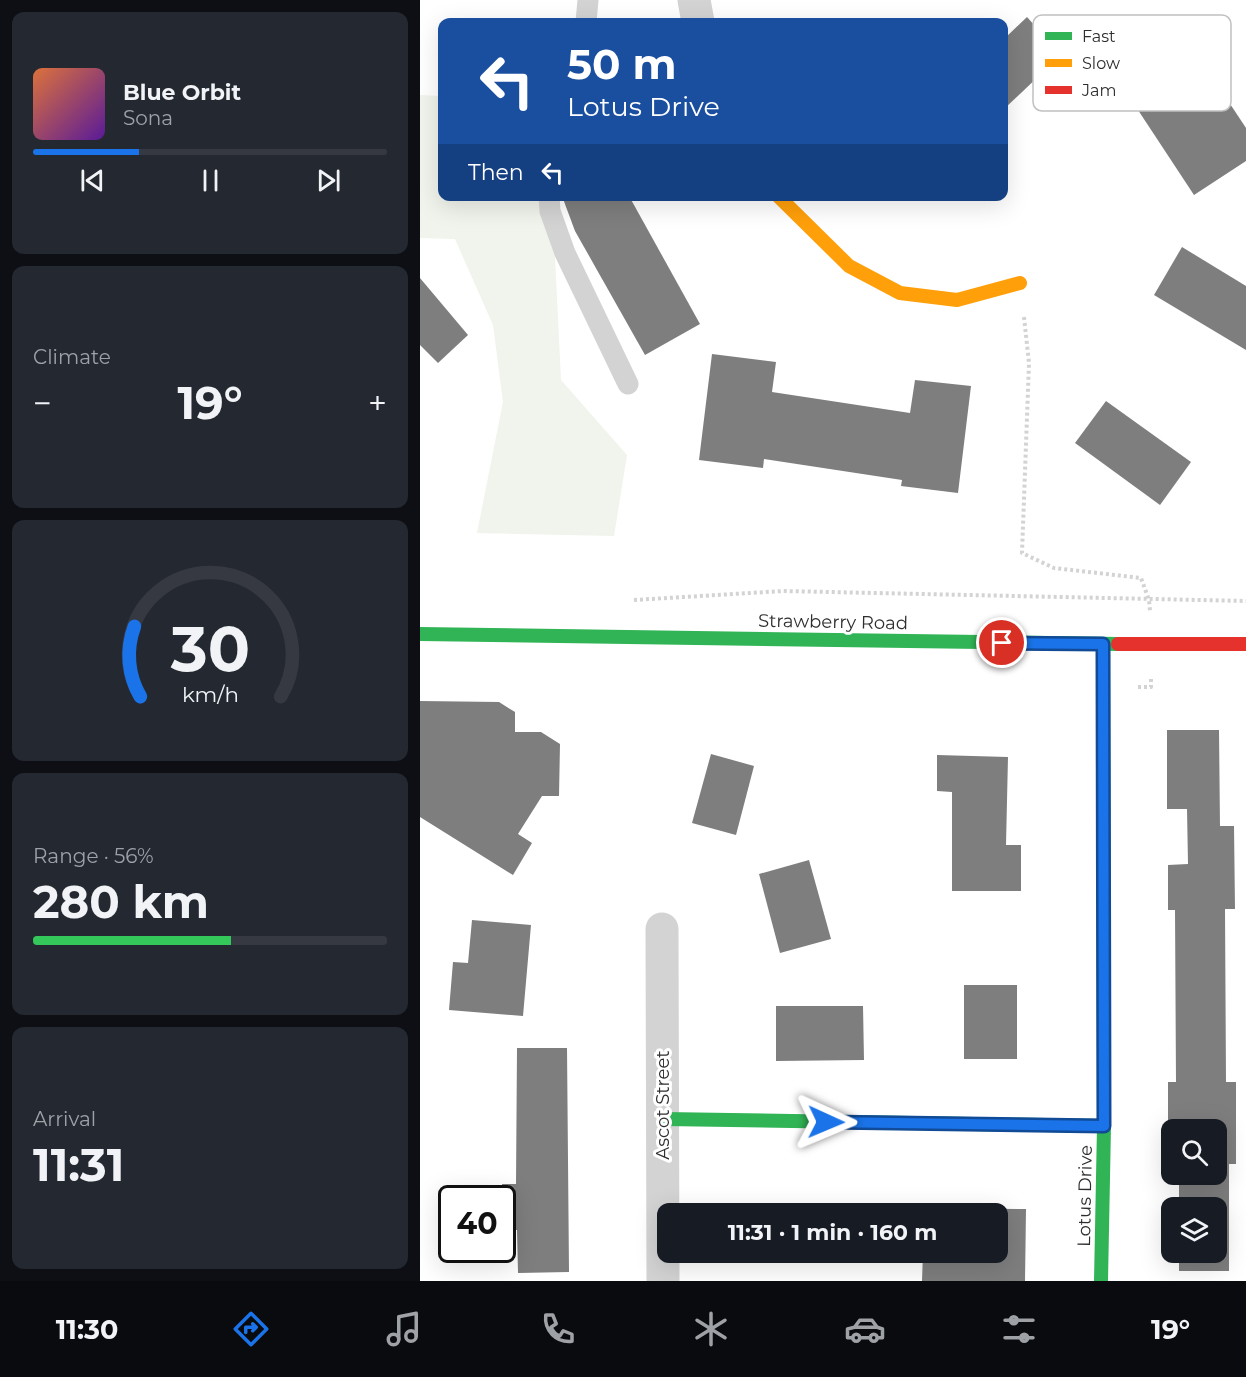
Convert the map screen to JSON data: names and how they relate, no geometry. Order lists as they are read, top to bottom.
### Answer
{
  "streets": {
    "street": ["Strawberry Road", "Ascot Street", "Lotus Drive"]
  },
  "crossings": [
    ["Strawberry Road", "Lotus Drive"]
  ],
  "legend": ["Fast", "Slow", "Jam"],
  "page": {
    "turn": ["50 m", "Lotus Drive"],
    "song": ["Blue Orbit", "Sona"],
    "then": "Then",
    "tile": [
      "Climate",
      ["Range · 56%", "280 km"],
      ["Arrival", "11:31"]
    ],
    "heat": ["−", "19°", "+"],
    "limit": "40",
    "trip": "11:31 · 1 min · 160 m",
    "tabs": ["11:30", "19°"],
    "gauge": ["30", "km/h"]
  }
}
